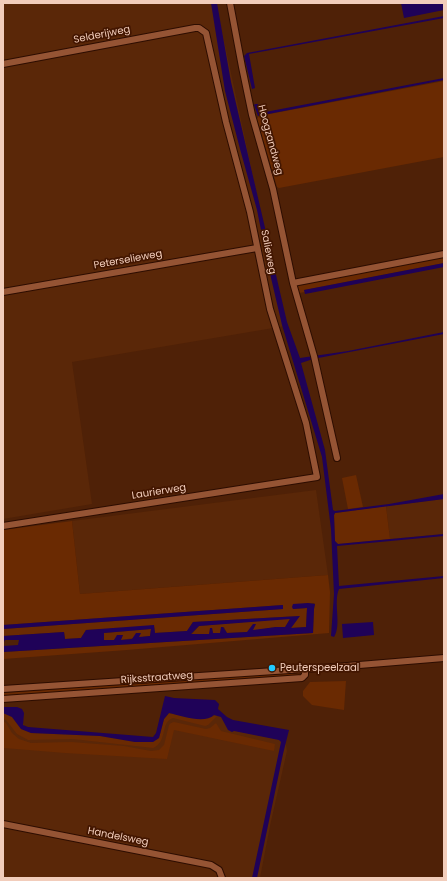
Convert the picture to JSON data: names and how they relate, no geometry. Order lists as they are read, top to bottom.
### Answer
{
  "streets": {
    "street": [
      "Selderijweg",
      "Hoogzandweg",
      "Salieweg",
      "Peterselieweg",
      "Laurierweg",
      "Rijksstraatweg",
      "Handelsweg"
    ]
  },
  "crossings": [
    ["Selderijweg", "Salieweg"],
    ["Salieweg", "Peterselieweg"],
    ["Salieweg", "Laurierweg"]
  ],
  "places": ["Peuterspeelzaal"]
}
